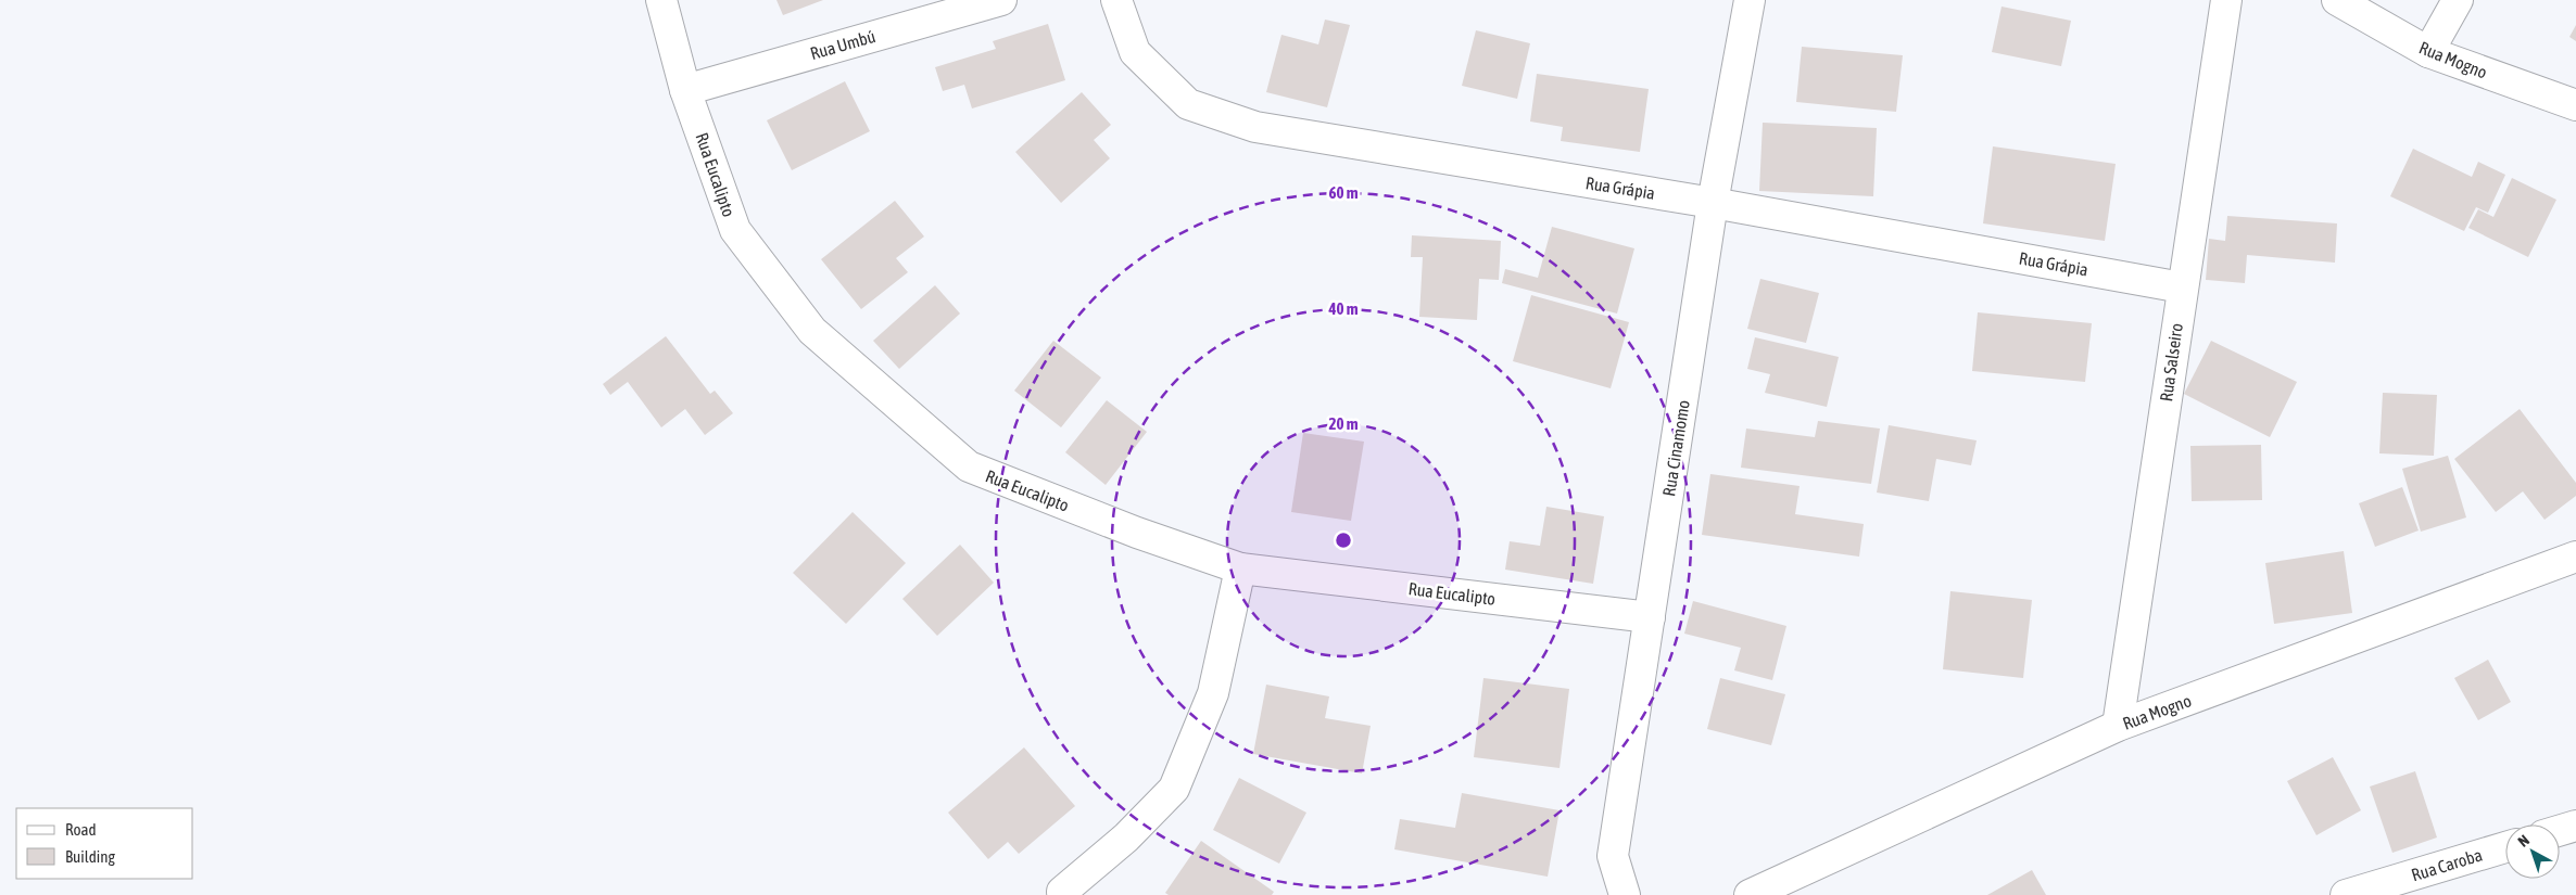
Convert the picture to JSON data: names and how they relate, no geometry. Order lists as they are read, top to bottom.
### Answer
{
  "streets": {
    "street": [
      "Rua Umbú",
      "Rua Mogno",
      "Rua Eucalipto",
      "Rua Grápia",
      "Rua Salseiro",
      "Rua Cinamomo",
      "Rua Caroba"
    ]
  },
  "crossings": [
    ["Rua Umbú", "Rua Eucalipto"],
    ["Rua Mogno", "Rua Salseiro"],
    ["Rua Eucalipto", "Rua Cinamomo"],
    ["Rua Grápia", "Rua Salseiro"],
    ["Rua Grápia", "Rua Cinamomo"]
  ],
  "legend": ["Road", "Building"],
  "north": "top left",
  "rings": ["60 m", "40 m", "20 m"]
}
